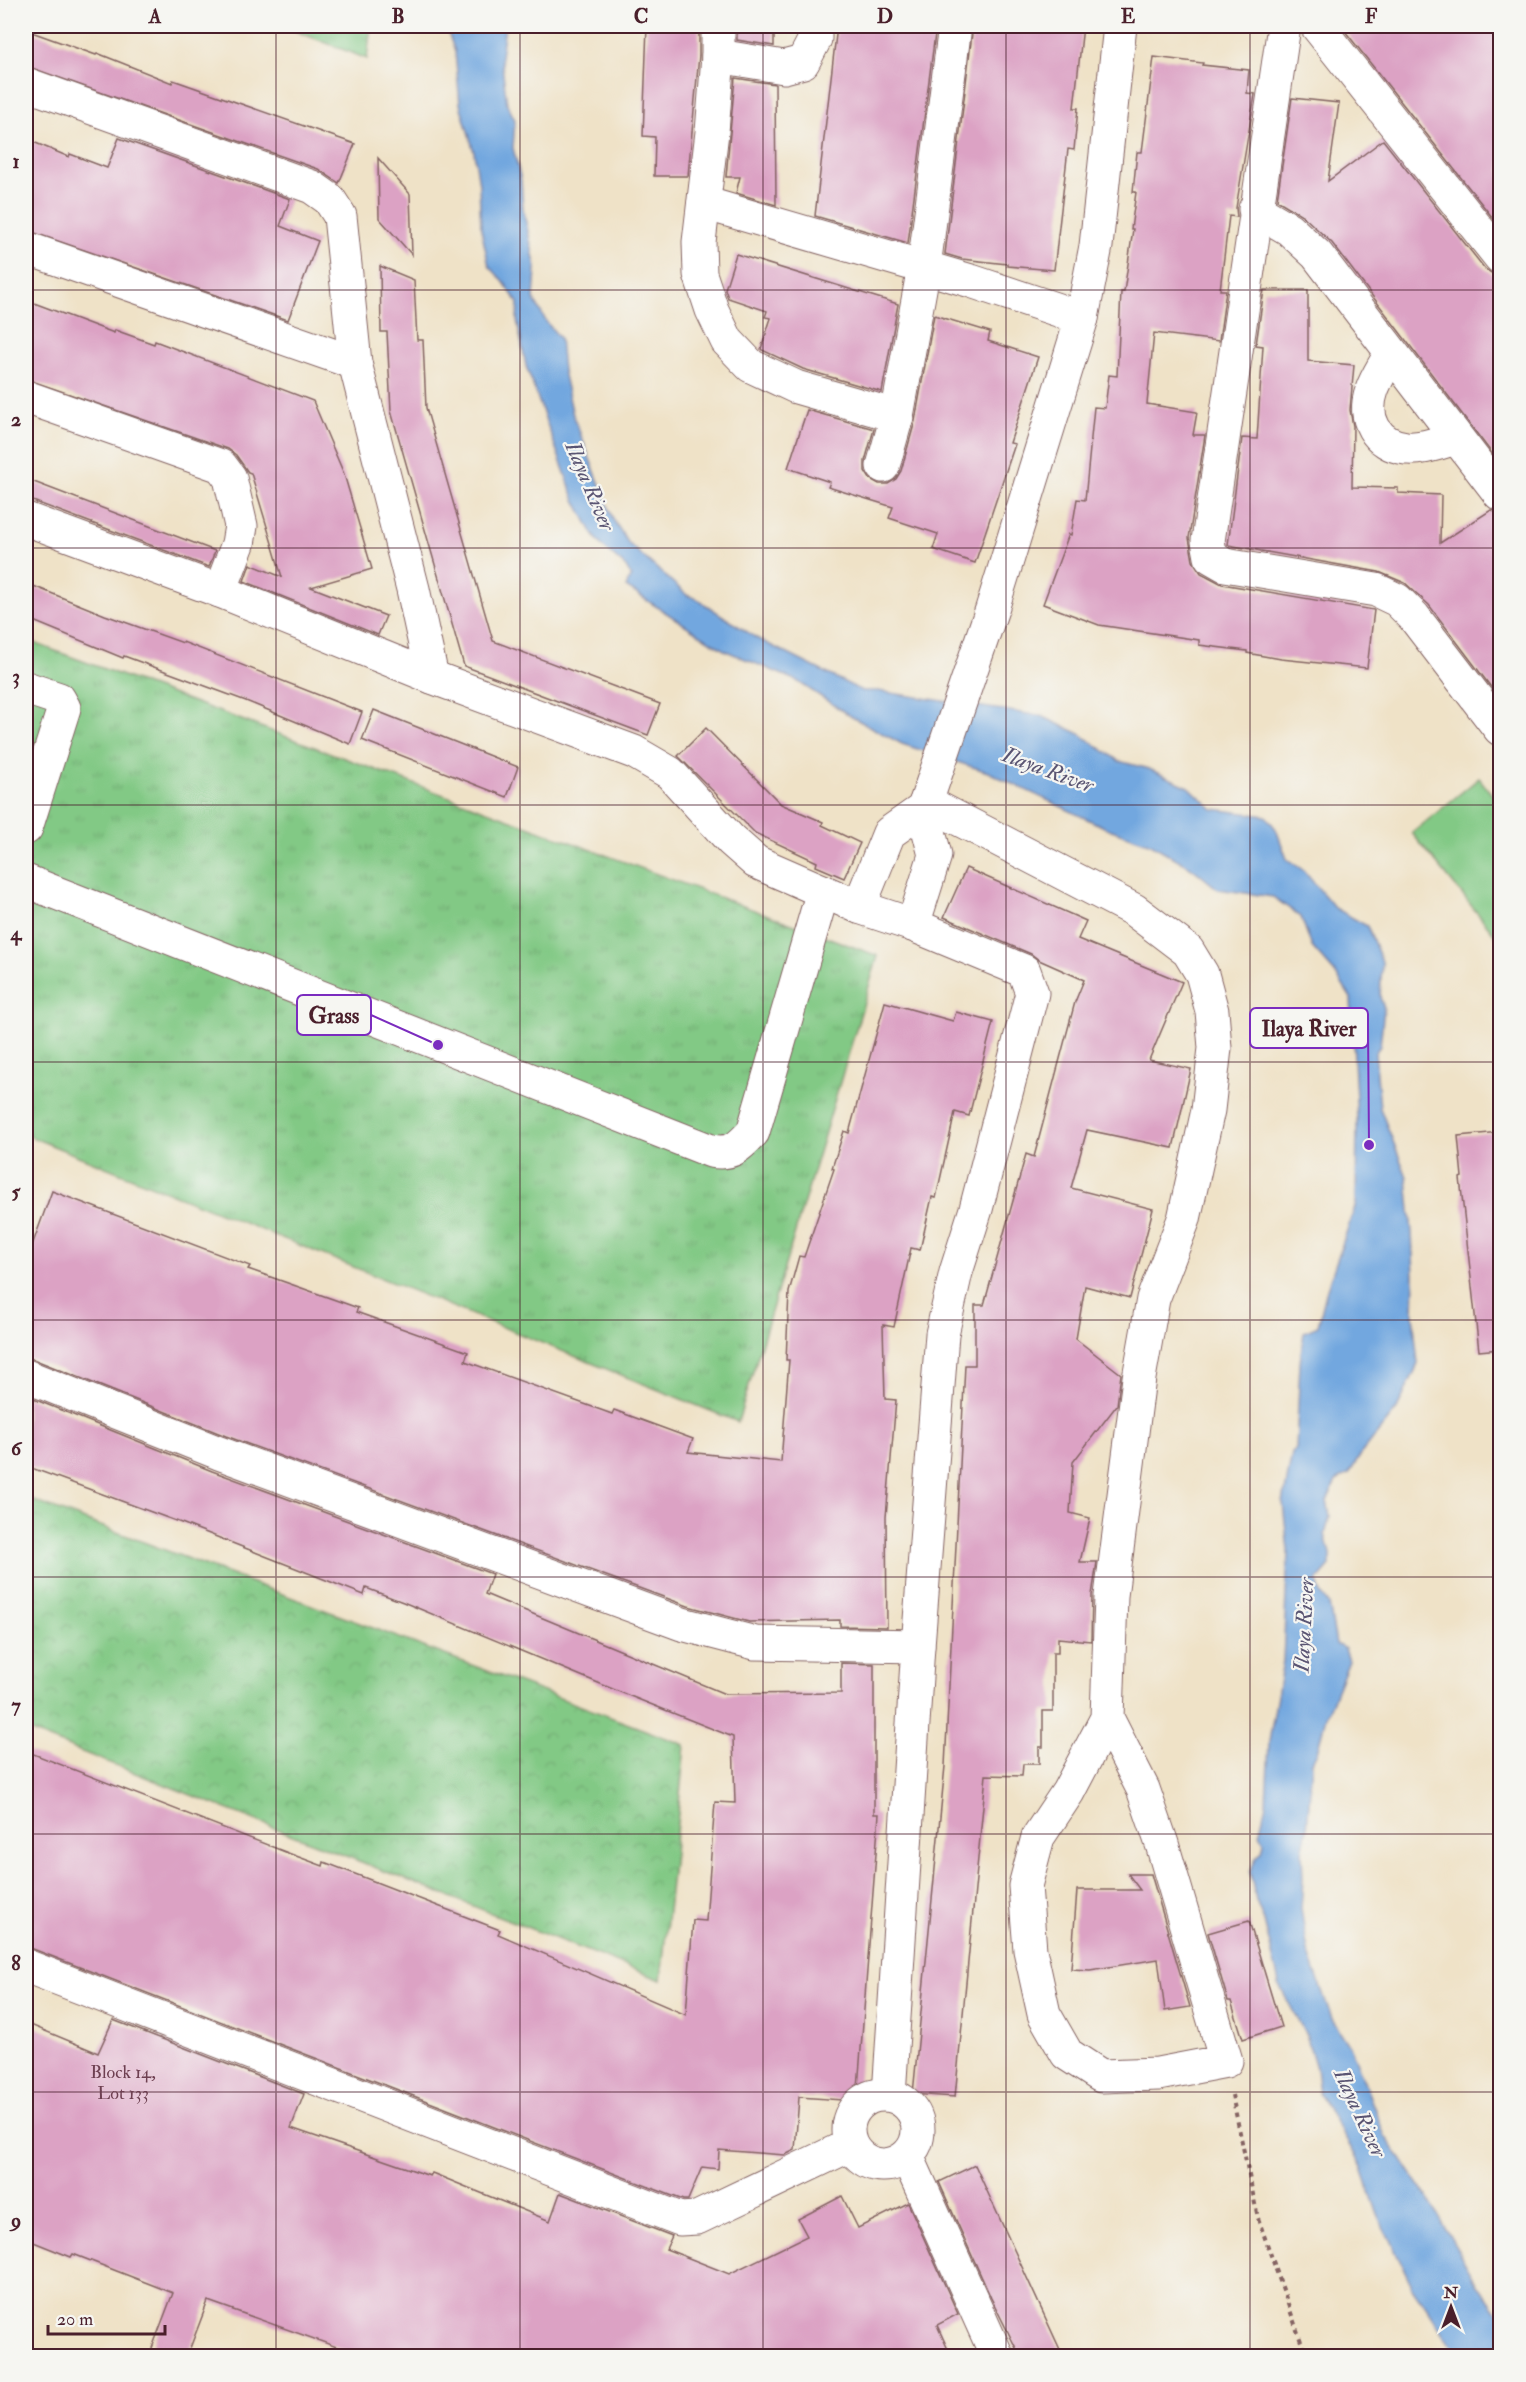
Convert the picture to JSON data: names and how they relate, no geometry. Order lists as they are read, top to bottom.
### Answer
{
  "water": ["Ilaya River"],
  "places": ["Grass", "Ilaya River"],
  "house_numbers": ["Block 14, Lot 133"],
  "scale_bar": "20 m",
  "north": "top",
  "grid": {
    "columns": [
      "A",
      "B",
      "C",
      "D",
      "E",
      "F"
    ],
    "rows": [
      "1",
      "2",
      "3",
      "4",
      "5",
      "6",
      "7",
      "8",
      "9"
    ]
  }
}
